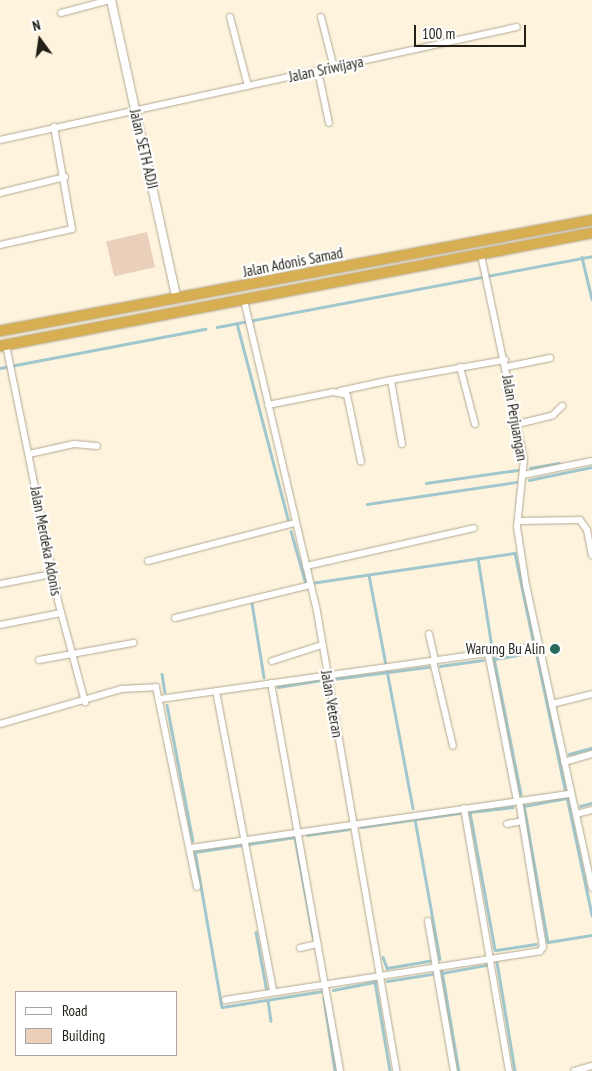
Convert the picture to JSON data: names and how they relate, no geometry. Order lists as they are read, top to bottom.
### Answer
{
  "streets": {
    "highway": ["Jalan Adonis Samad"],
    "street": [
      "Jalan Sriwijaya",
      "Jalan SETH ADJI",
      "Jalan Perjuangan",
      "Jalan Merdeka Adonis",
      "Jalan Veteran"
    ]
  },
  "crossings": [
    ["Jalan Sriwijaya", "Jalan SETH ADJI"],
    ["Jalan SETH ADJI", "Jalan Adonis Samad"]
  ],
  "places": ["Warung Bu Alin"],
  "legend": ["Road", "Building"],
  "scale_bar": "100 m",
  "north": "top"
}
